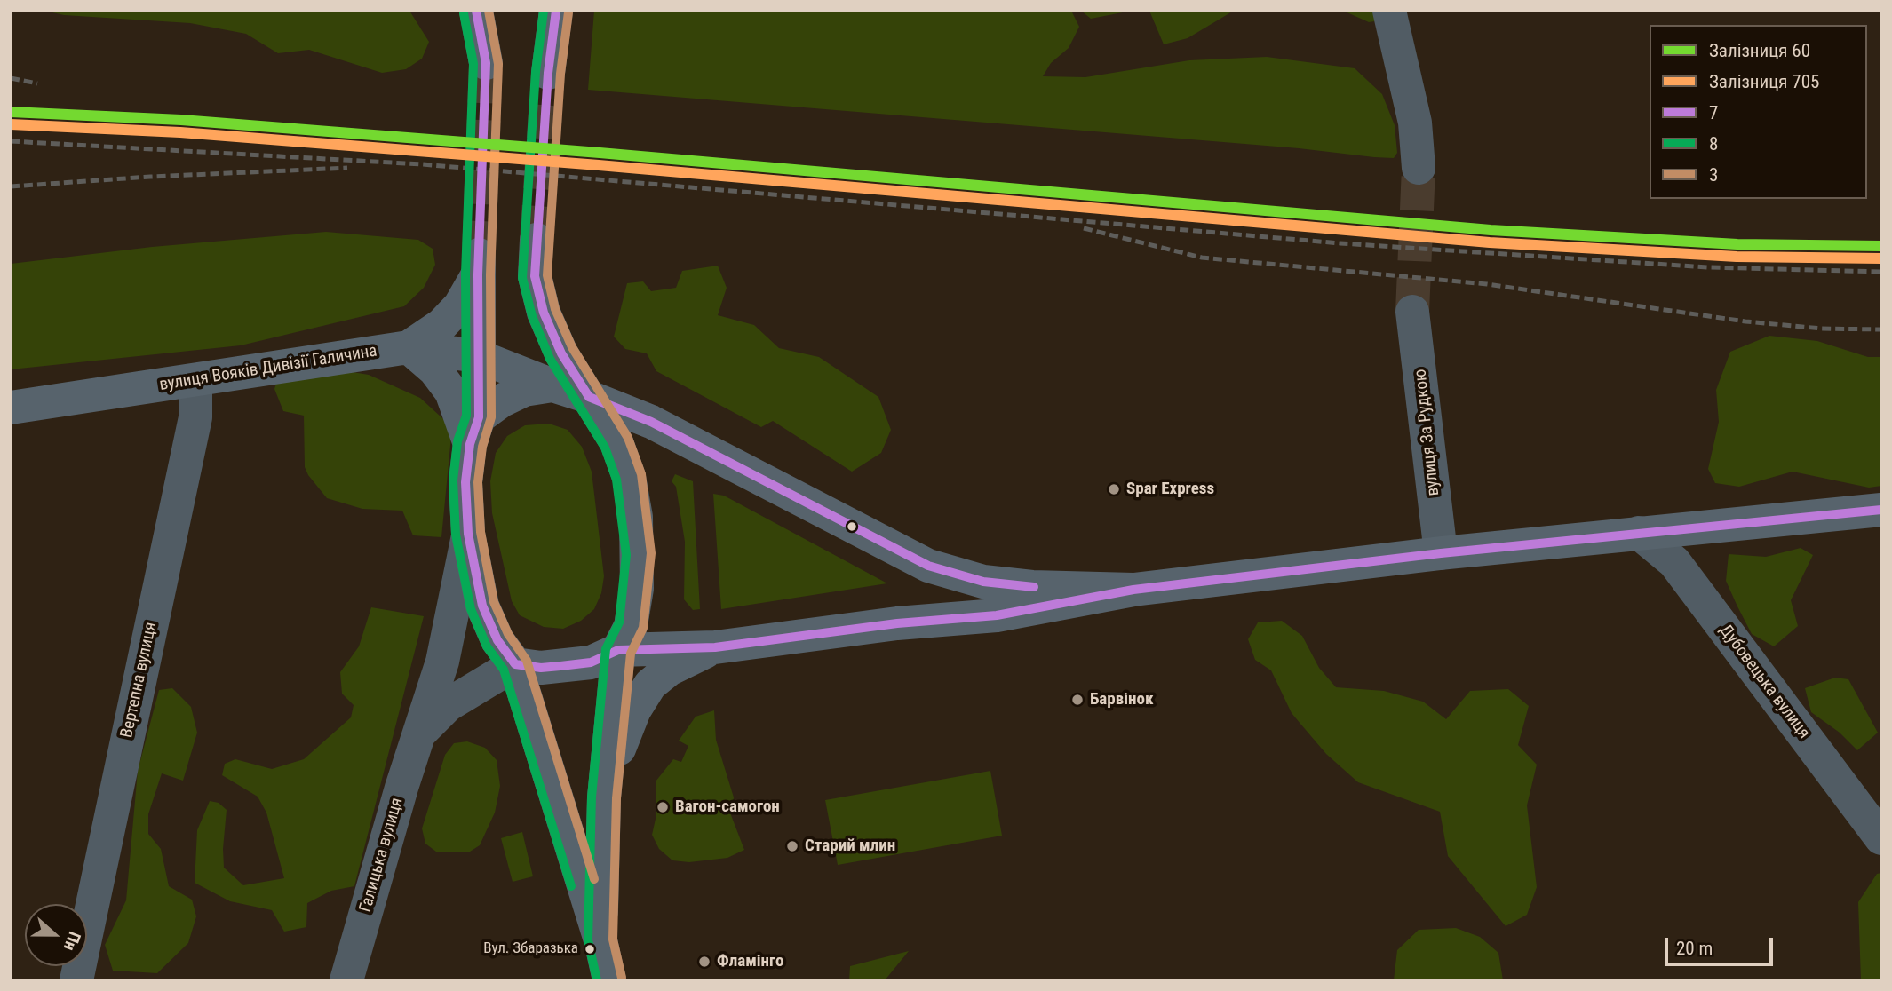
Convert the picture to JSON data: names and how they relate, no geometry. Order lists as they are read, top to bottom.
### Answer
{
  "streets": {
    "main road": ["вулиця Вояків Дивізії Галичина"],
    "street": [
      "вулиця За Рудкою",
      "Вертепна вулиця",
      "Дубовецька вулиця",
      "Галицька вулиця"
    ]
  },
  "crossings": [
    ["вулиця Вояків Дивізії Галичина", "Вертепна вулиця"]
  ],
  "places": [
    "Spar Express",
    "Барвінок",
    "Вагон-самогон",
    "Старий млин",
    "Вул. Збаразька",
    "Фламінго"
  ],
  "lines": [
    "transit line 7",
    "transit line 8",
    "transit line 3",
    "rail line 60",
    "rail line 705"
  ],
  "legend": [
    "Залізниця 60",
    "Залізниця 705",
    "7",
    "8",
    "3"
  ],
  "scale_bar": "20 m",
  "north": "right"
}
